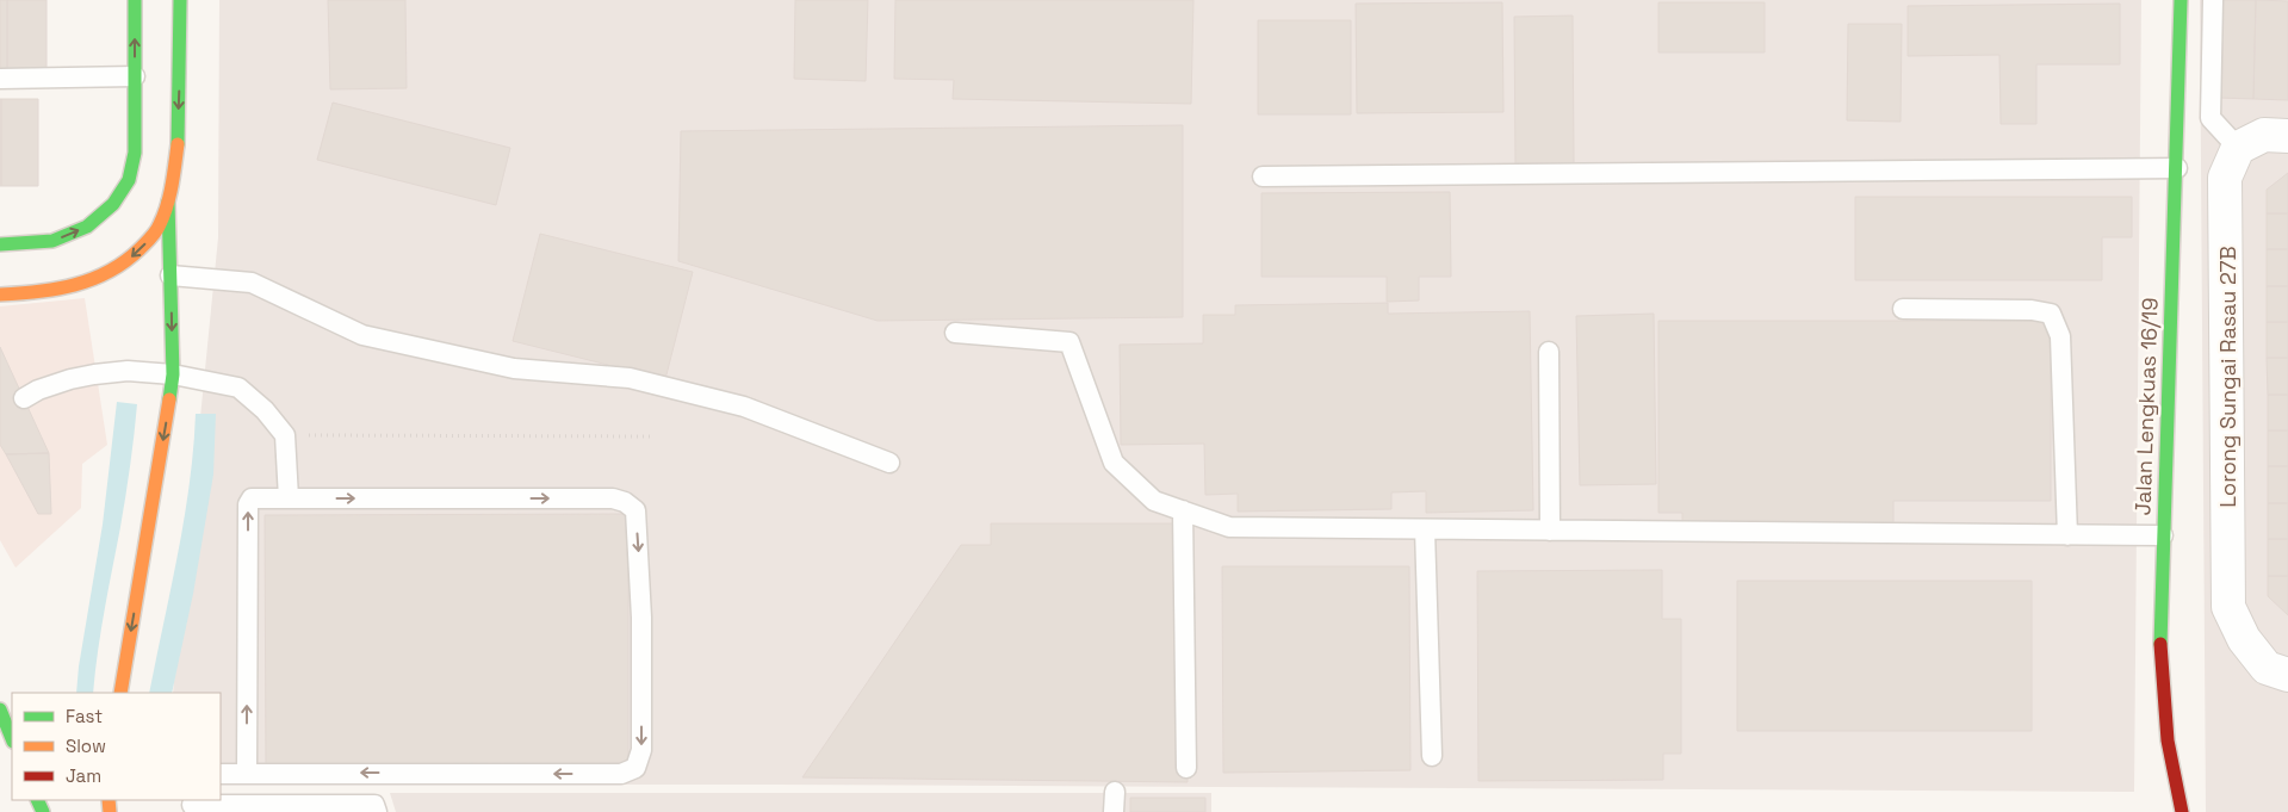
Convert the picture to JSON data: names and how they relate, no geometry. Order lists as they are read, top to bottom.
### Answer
{
  "streets": {
    "main road": ["Jalan Lengkuas 16/19"],
    "street": ["Lorong Sungai Rasau 27B"]
  },
  "legend": ["Fast", "Slow", "Jam"]
}
